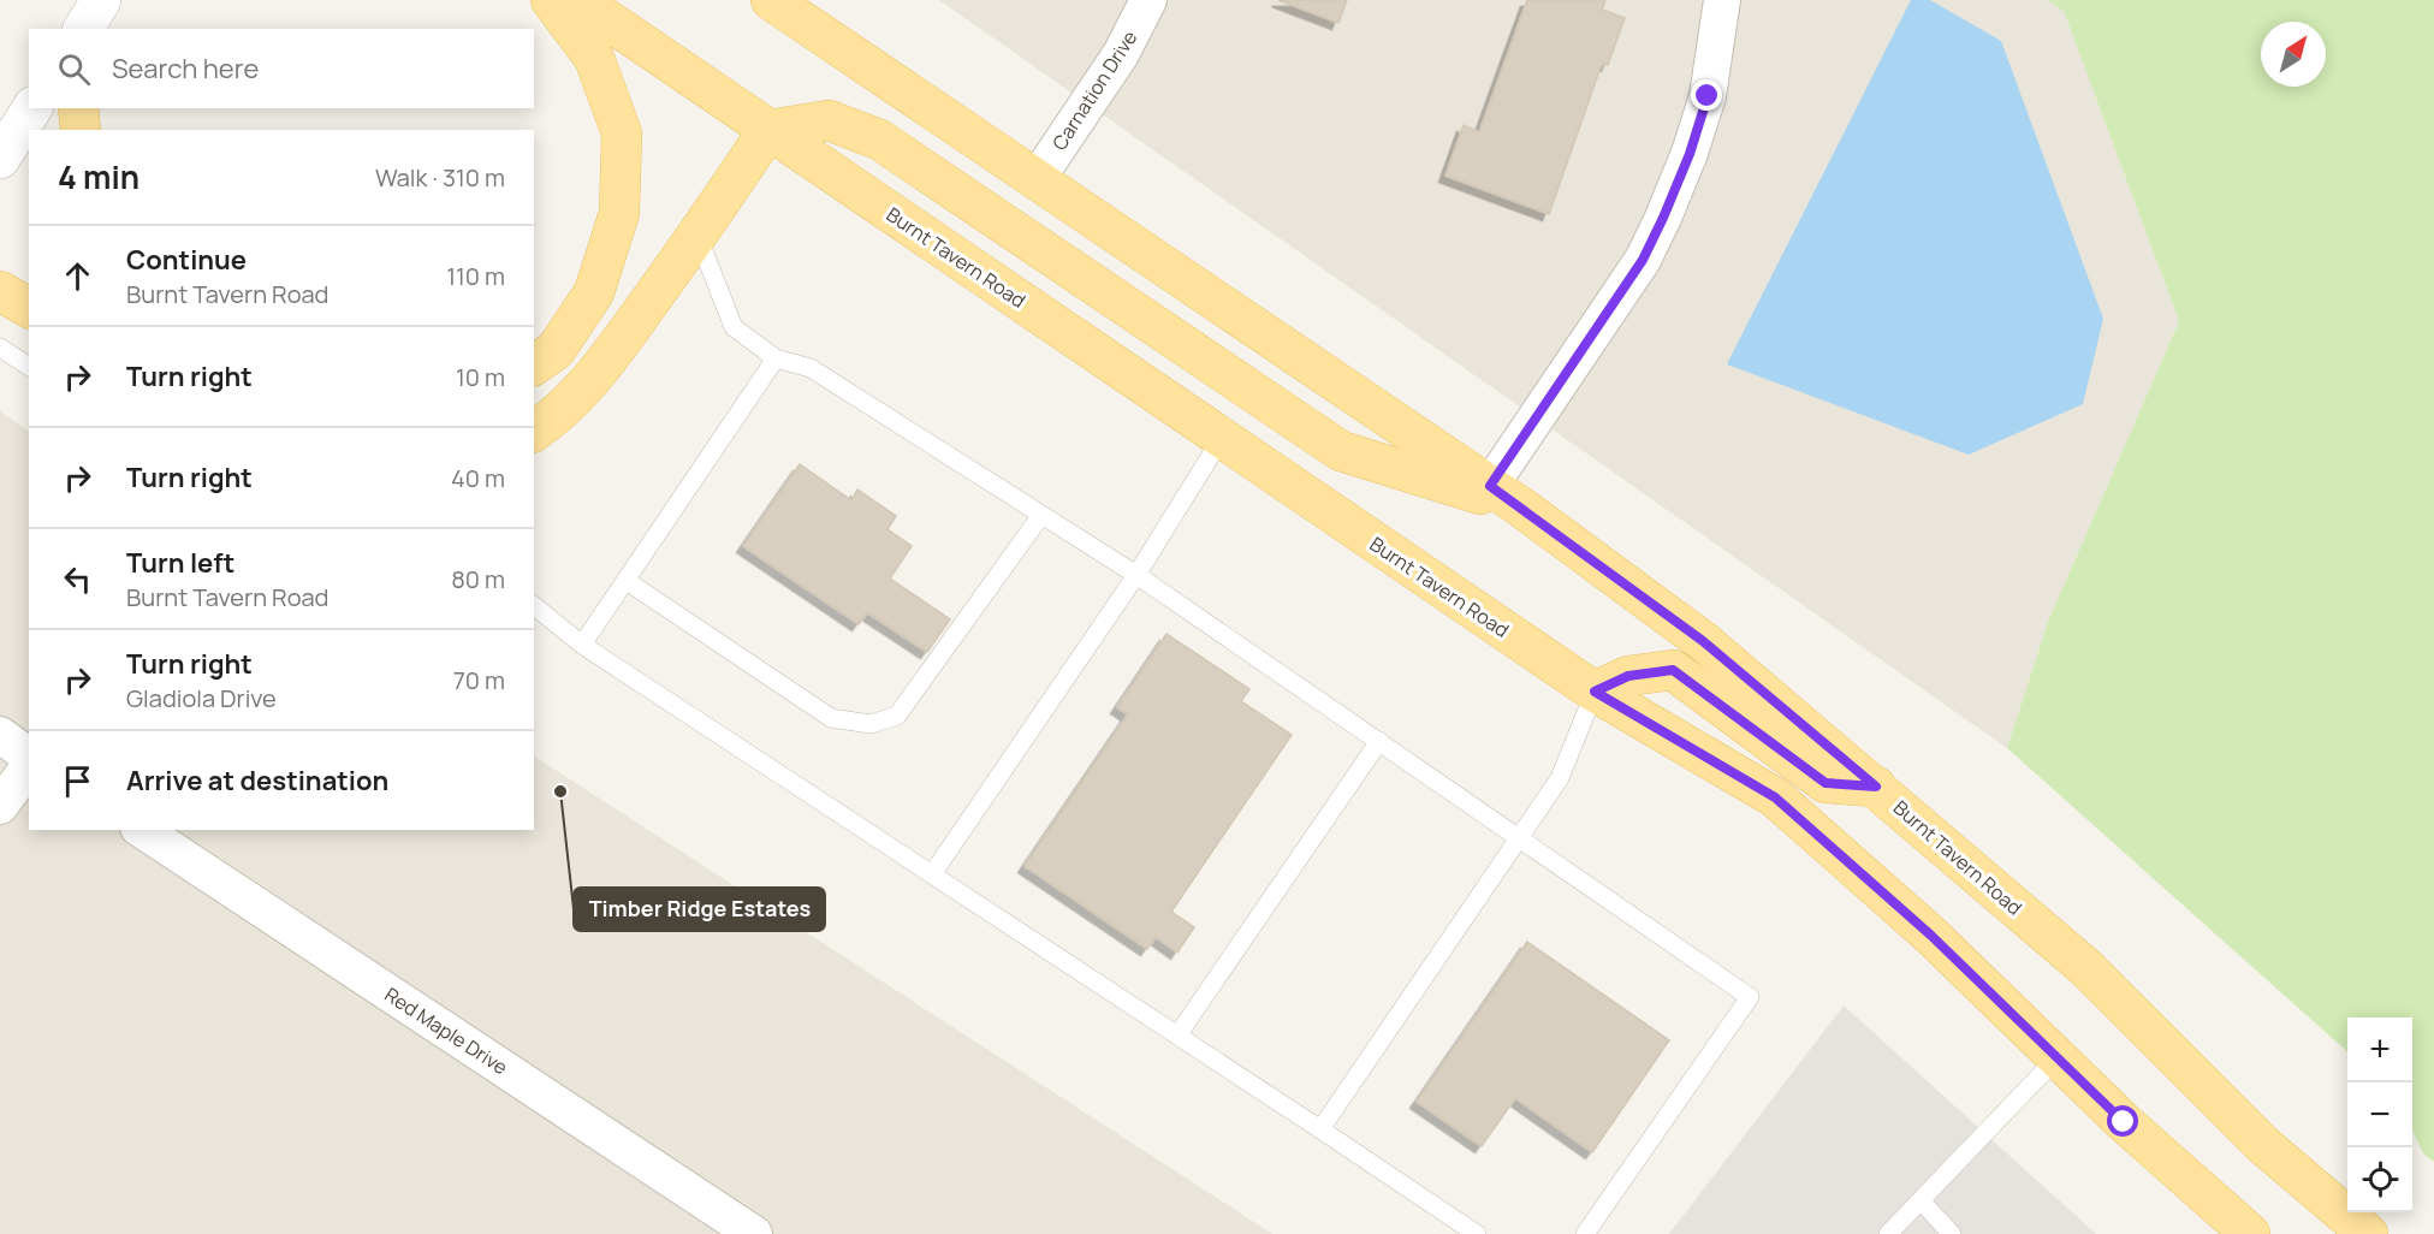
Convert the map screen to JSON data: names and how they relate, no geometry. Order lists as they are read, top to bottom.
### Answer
{
  "streets": {
    "main road": ["Burnt Tavern Road"],
    "street": ["Carnation Drive", "Red Maple Drive"]
  },
  "crossings": [
    ["Carnation Drive", "Burnt Tavern Road"]
  ],
  "places": ["Timber Ridge Estates"],
  "north": "top right",
  "page": {
    "search": "Search here",
    "heading": ["4 min", "Walk · 310 m"],
    "list": [
      ["Continue", "Burnt Tavern Road", "110 m"],
      ["Turn right", "10 m"],
      ["Turn right", "40 m"],
      ["Turn left", "Burnt Tavern Road", "80 m"],
      ["Turn right", "Gladiola Drive", "70 m"],
      "Arrive at destination"
    ],
    "map_buttons": ["+", "−"]
  }
}
